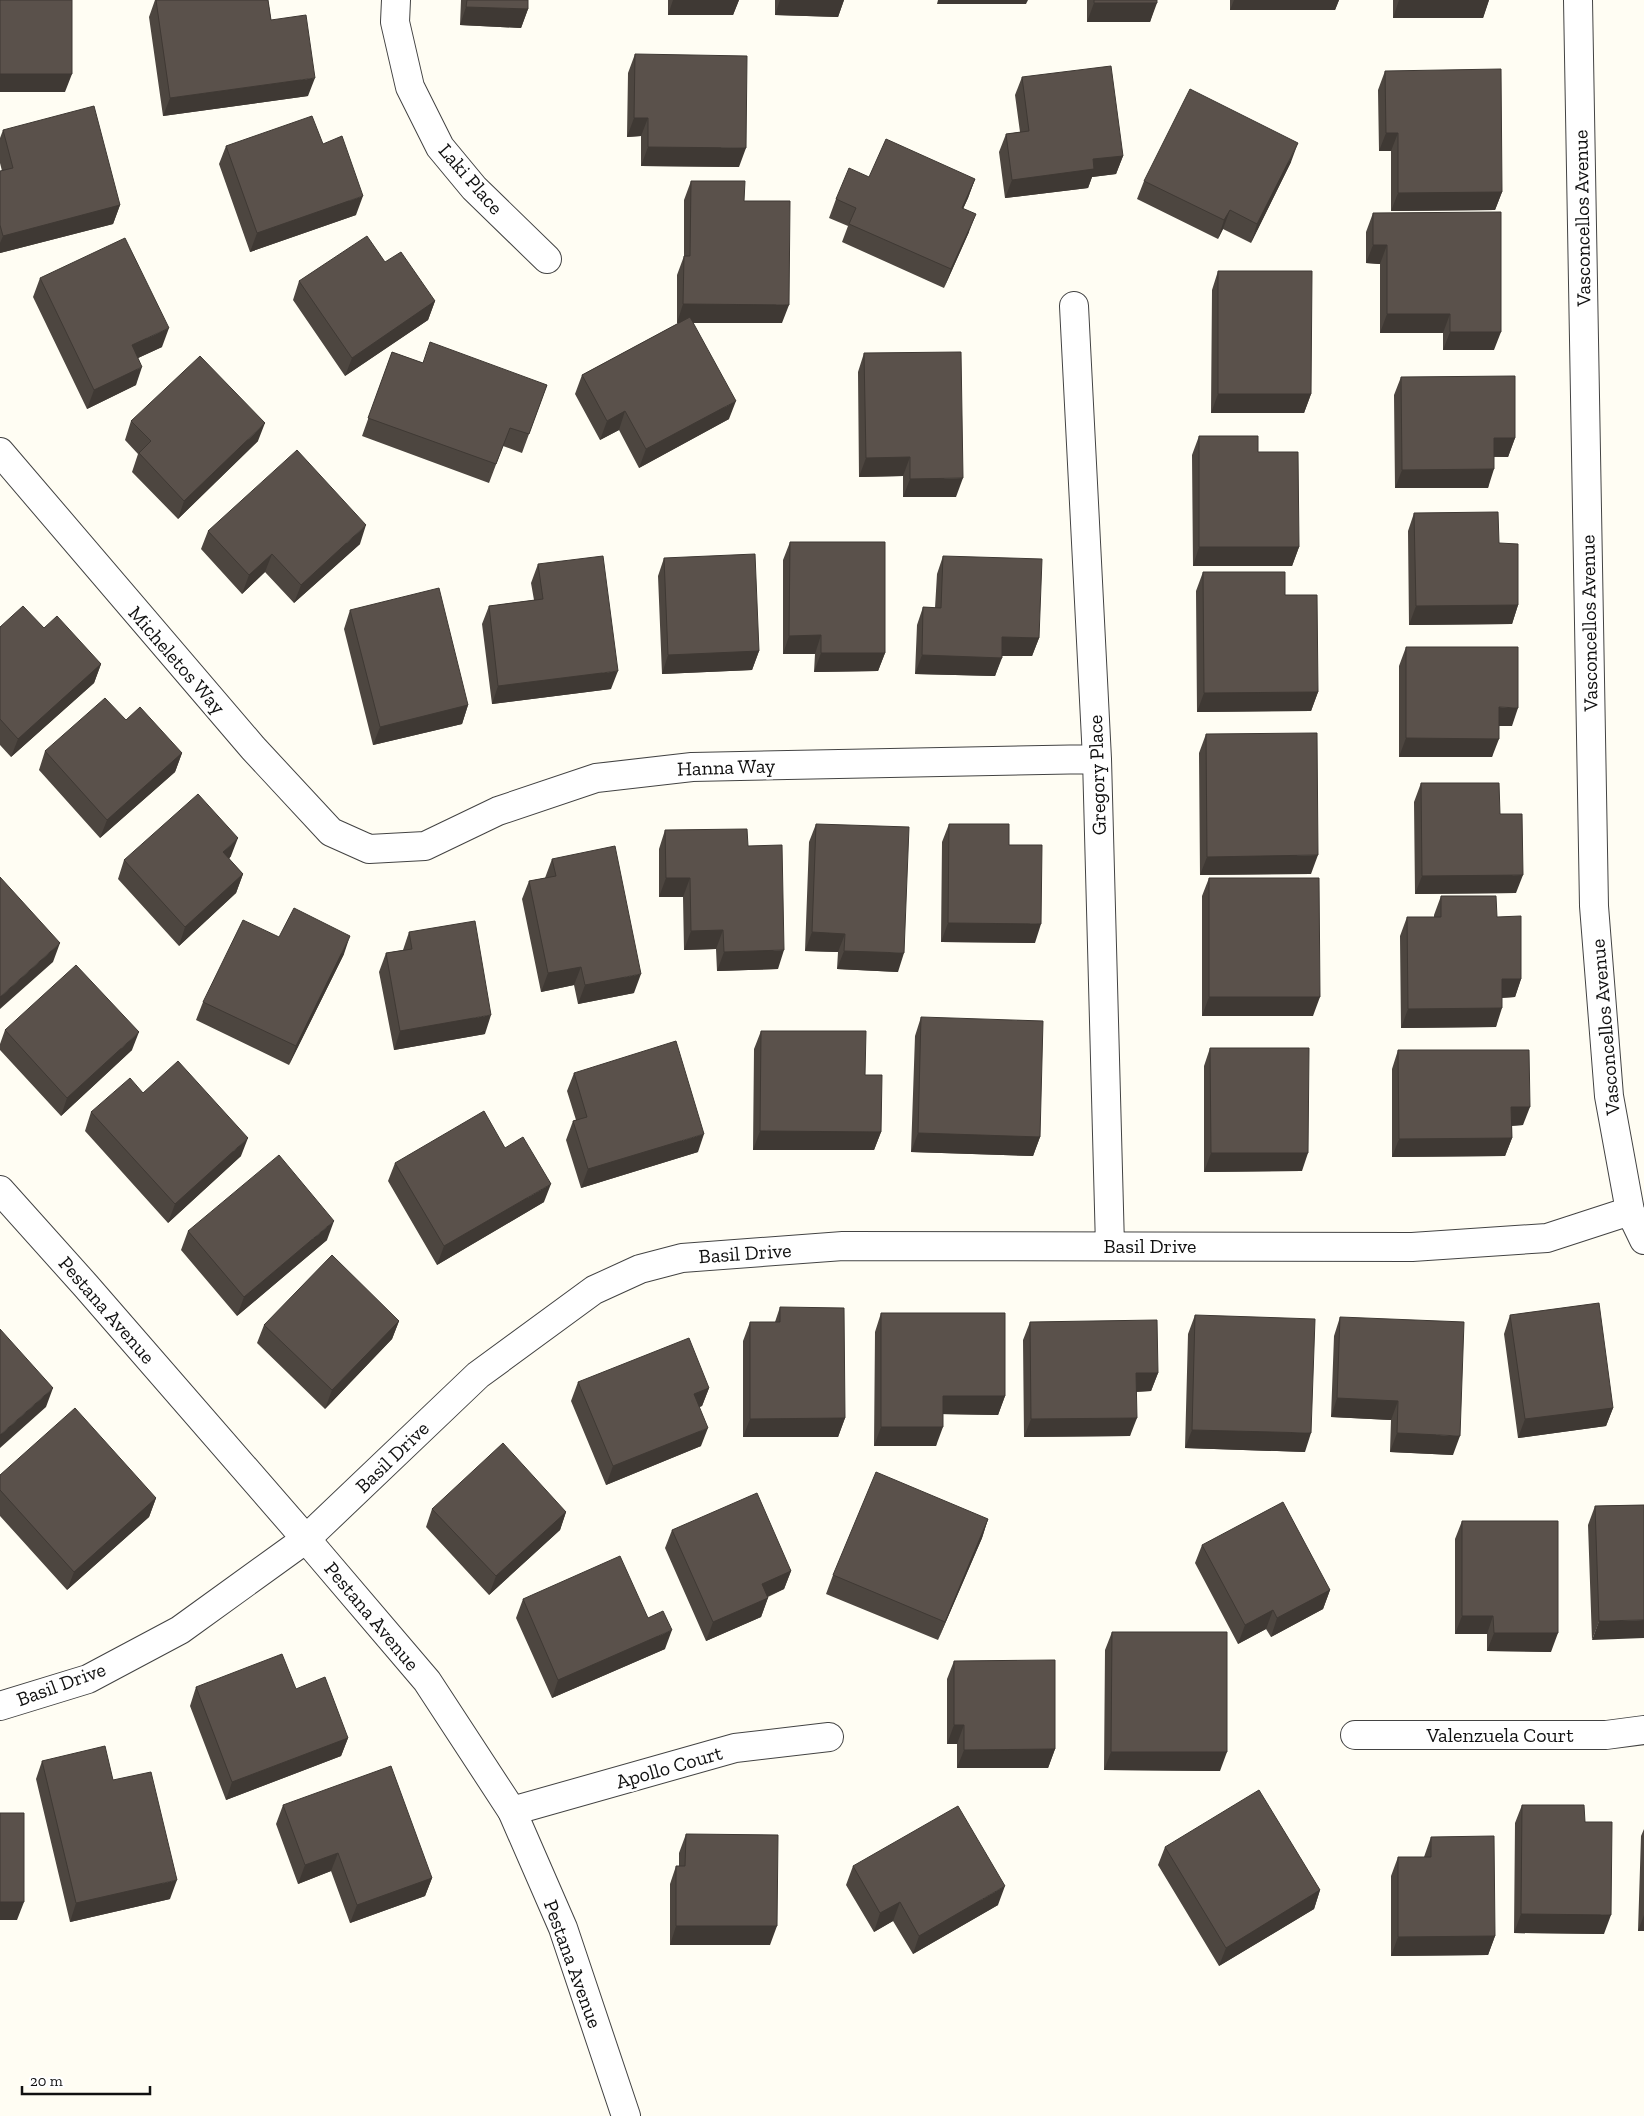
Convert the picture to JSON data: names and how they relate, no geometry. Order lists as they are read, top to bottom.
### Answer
{
  "streets": {
    "street": [
      "Laki Place",
      "Vasconcellos Avenue",
      "Micheletos Way",
      "Hanna Way",
      "Gregory Place",
      "Basil Drive",
      "Pestana Avenue",
      "Valenzuela Court",
      "Apollo Court"
    ]
  },
  "crossings": [
    ["Vasconcellos Avenue", "Basil Drive"],
    ["Micheletos Way", "Hanna Way"],
    ["Hanna Way", "Gregory Place"],
    ["Gregory Place", "Basil Drive"],
    ["Basil Drive", "Pestana Avenue"],
    ["Pestana Avenue", "Apollo Court"]
  ],
  "scale_bar": "20 m"
}
